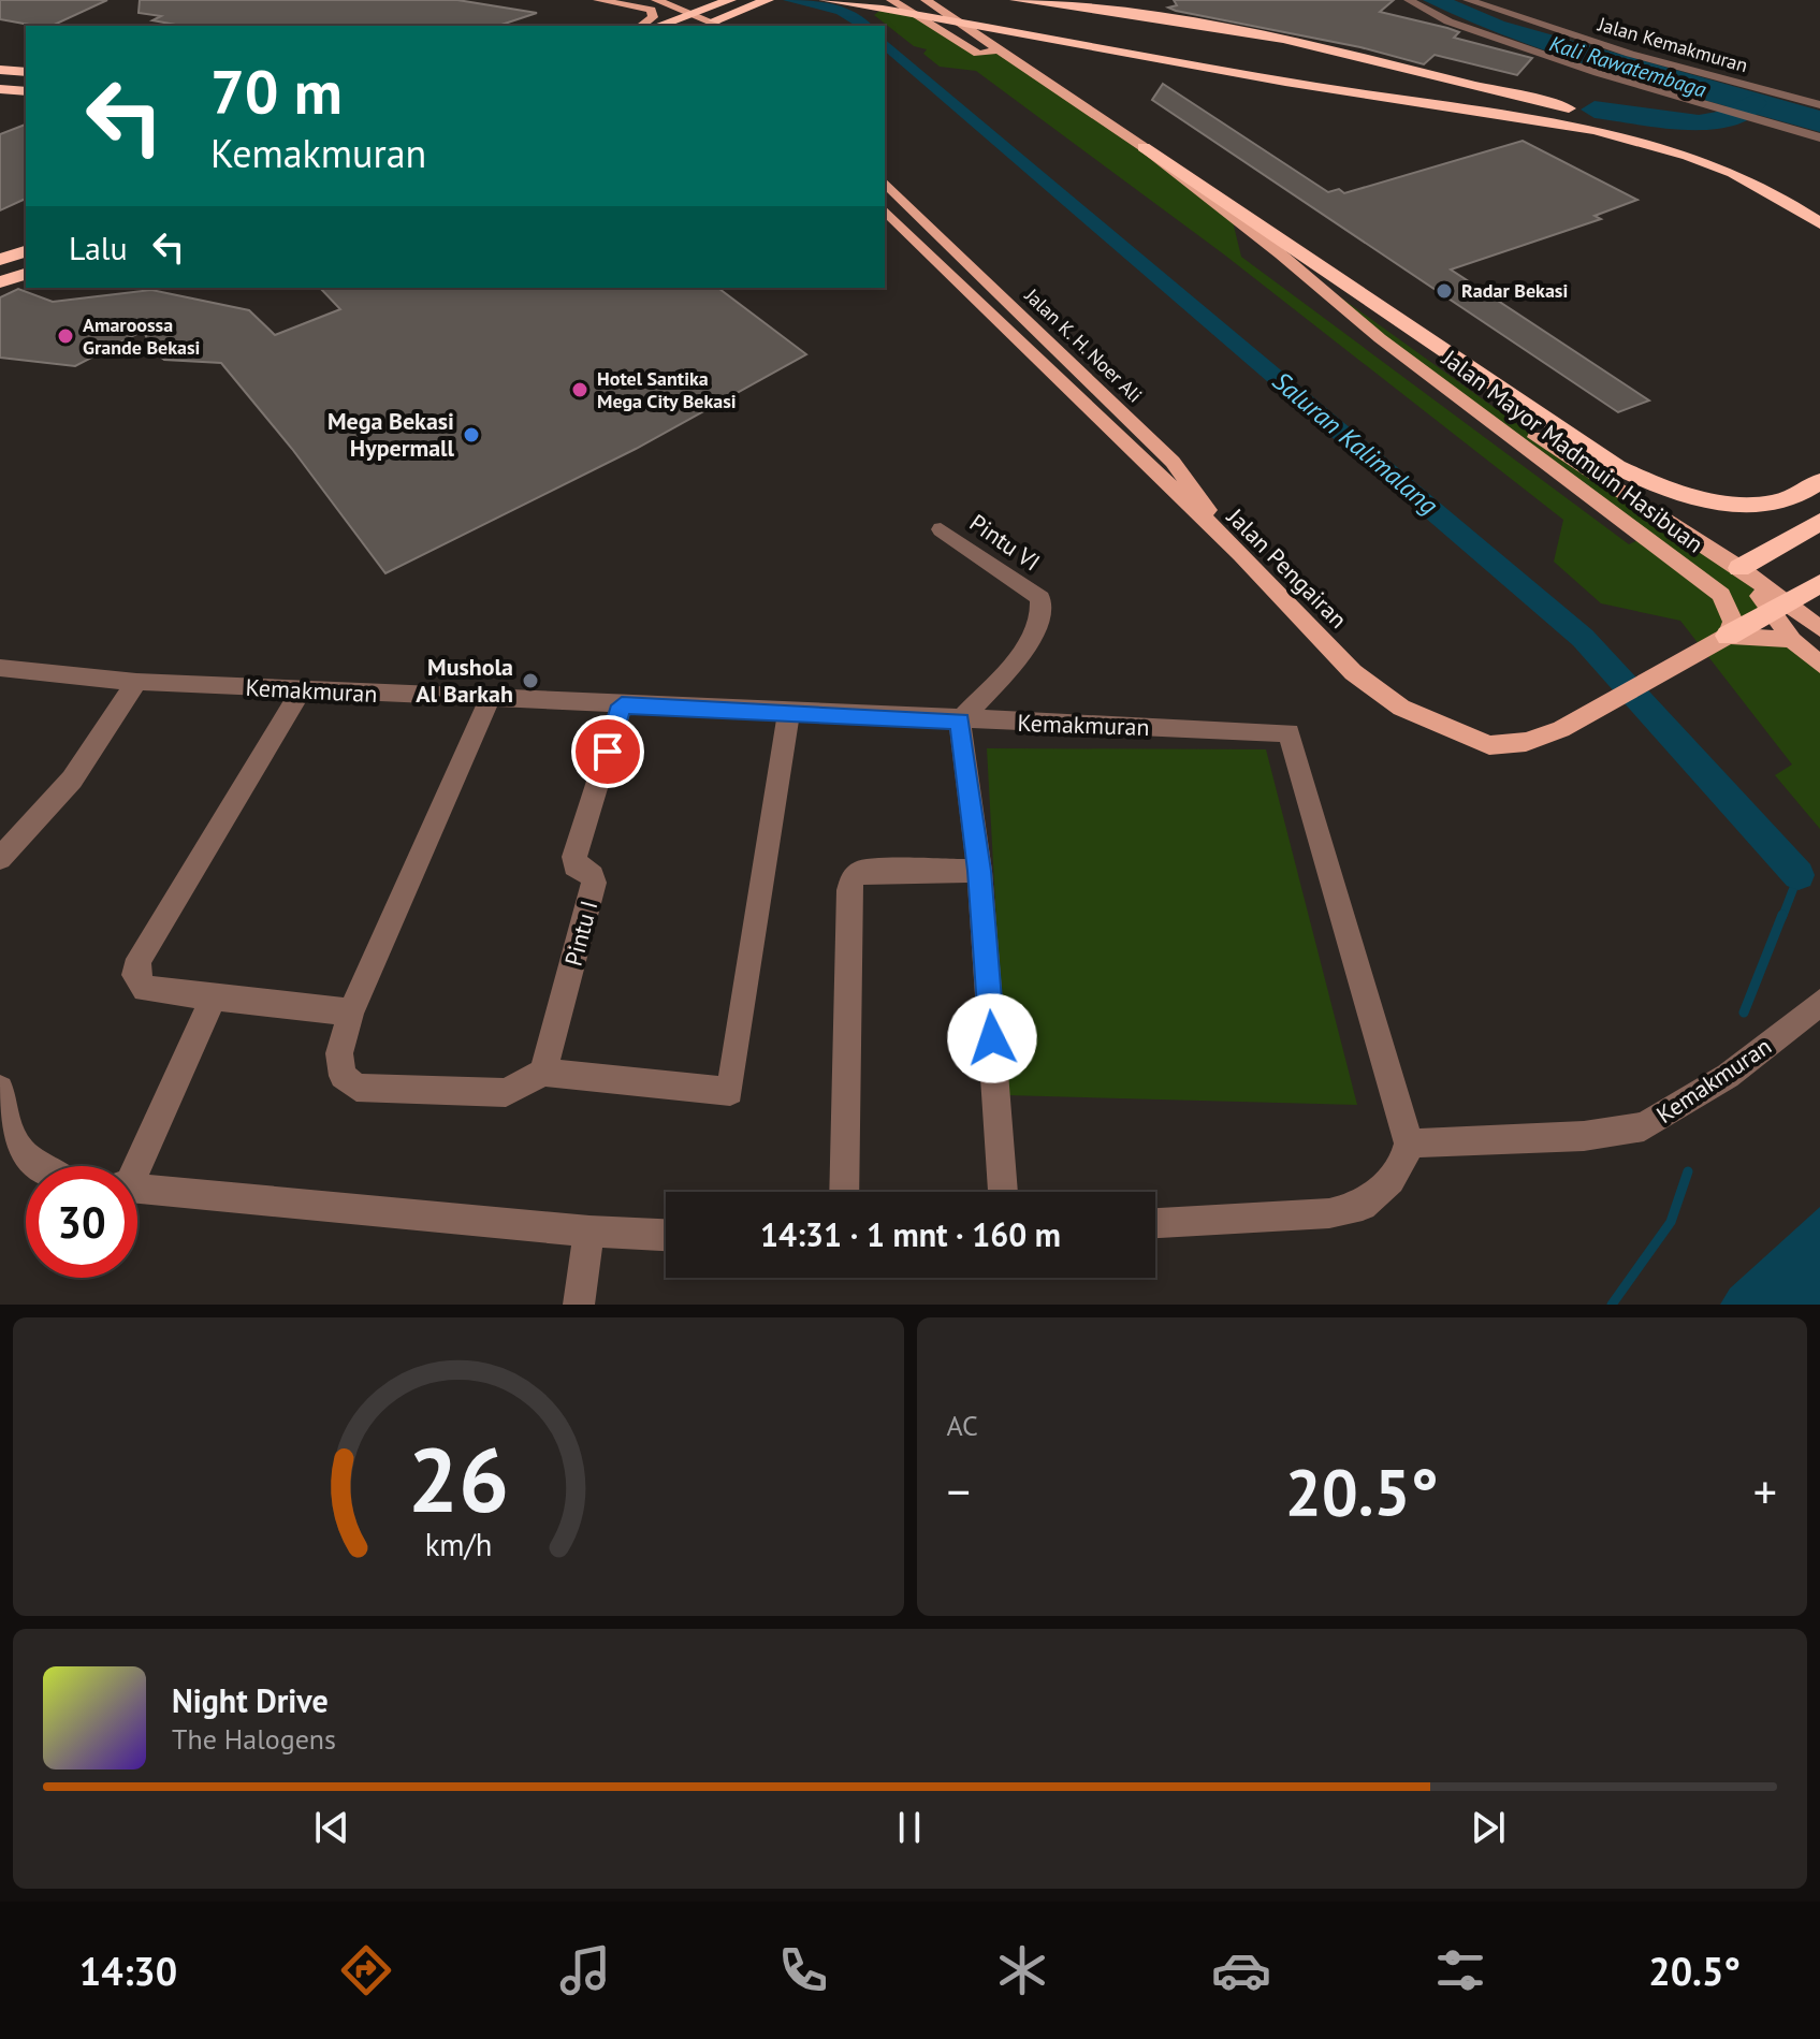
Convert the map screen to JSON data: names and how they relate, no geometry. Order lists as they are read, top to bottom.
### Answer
{
  "streets": {
    "main road": ["Jalan K. H. Noer Ali", "Jalan Mayor Madmuin Hasibuan", "Jalan Pengairan"],
    "street": [
      "Jalan Kemakmuran",
      "Pintu VI",
      "Kemakmuran",
      "Pintu I"
    ]
  },
  "crossings": [
    ["Jalan K. H. Noer Ali", "Jalan Pengairan"],
    ["Jalan Mayor Madmuin Hasibuan", "Jalan Pengairan"],
    ["Pintu VI", "Kemakmuran"],
    ["Kemakmuran", "Pintu I"]
  ],
  "water": ["Kali Rawatembaga", "Saluran Kalimalang"],
  "places": [
    "Radar Bekasi",
    "Amaroossa Grande Bekasi",
    "Hotel Santika Mega City Bekasi",
    "Mega Bekasi Hypermall",
    "Mushola Al Barkah"
  ],
  "page": {
    "turn": ["70 m", "Kemakmuran"],
    "then": "Lalu",
    "limit": "30",
    "trip": "14:31 · 1 mnt · 160 m",
    "tile": "AC",
    "heat": ["−", "20.5°", "+"],
    "song": ["Night Drive", "The Halogens"],
    "tabs": ["14:30", "20.5°"],
    "gauge": ["26", "km/h"]
  }
}
